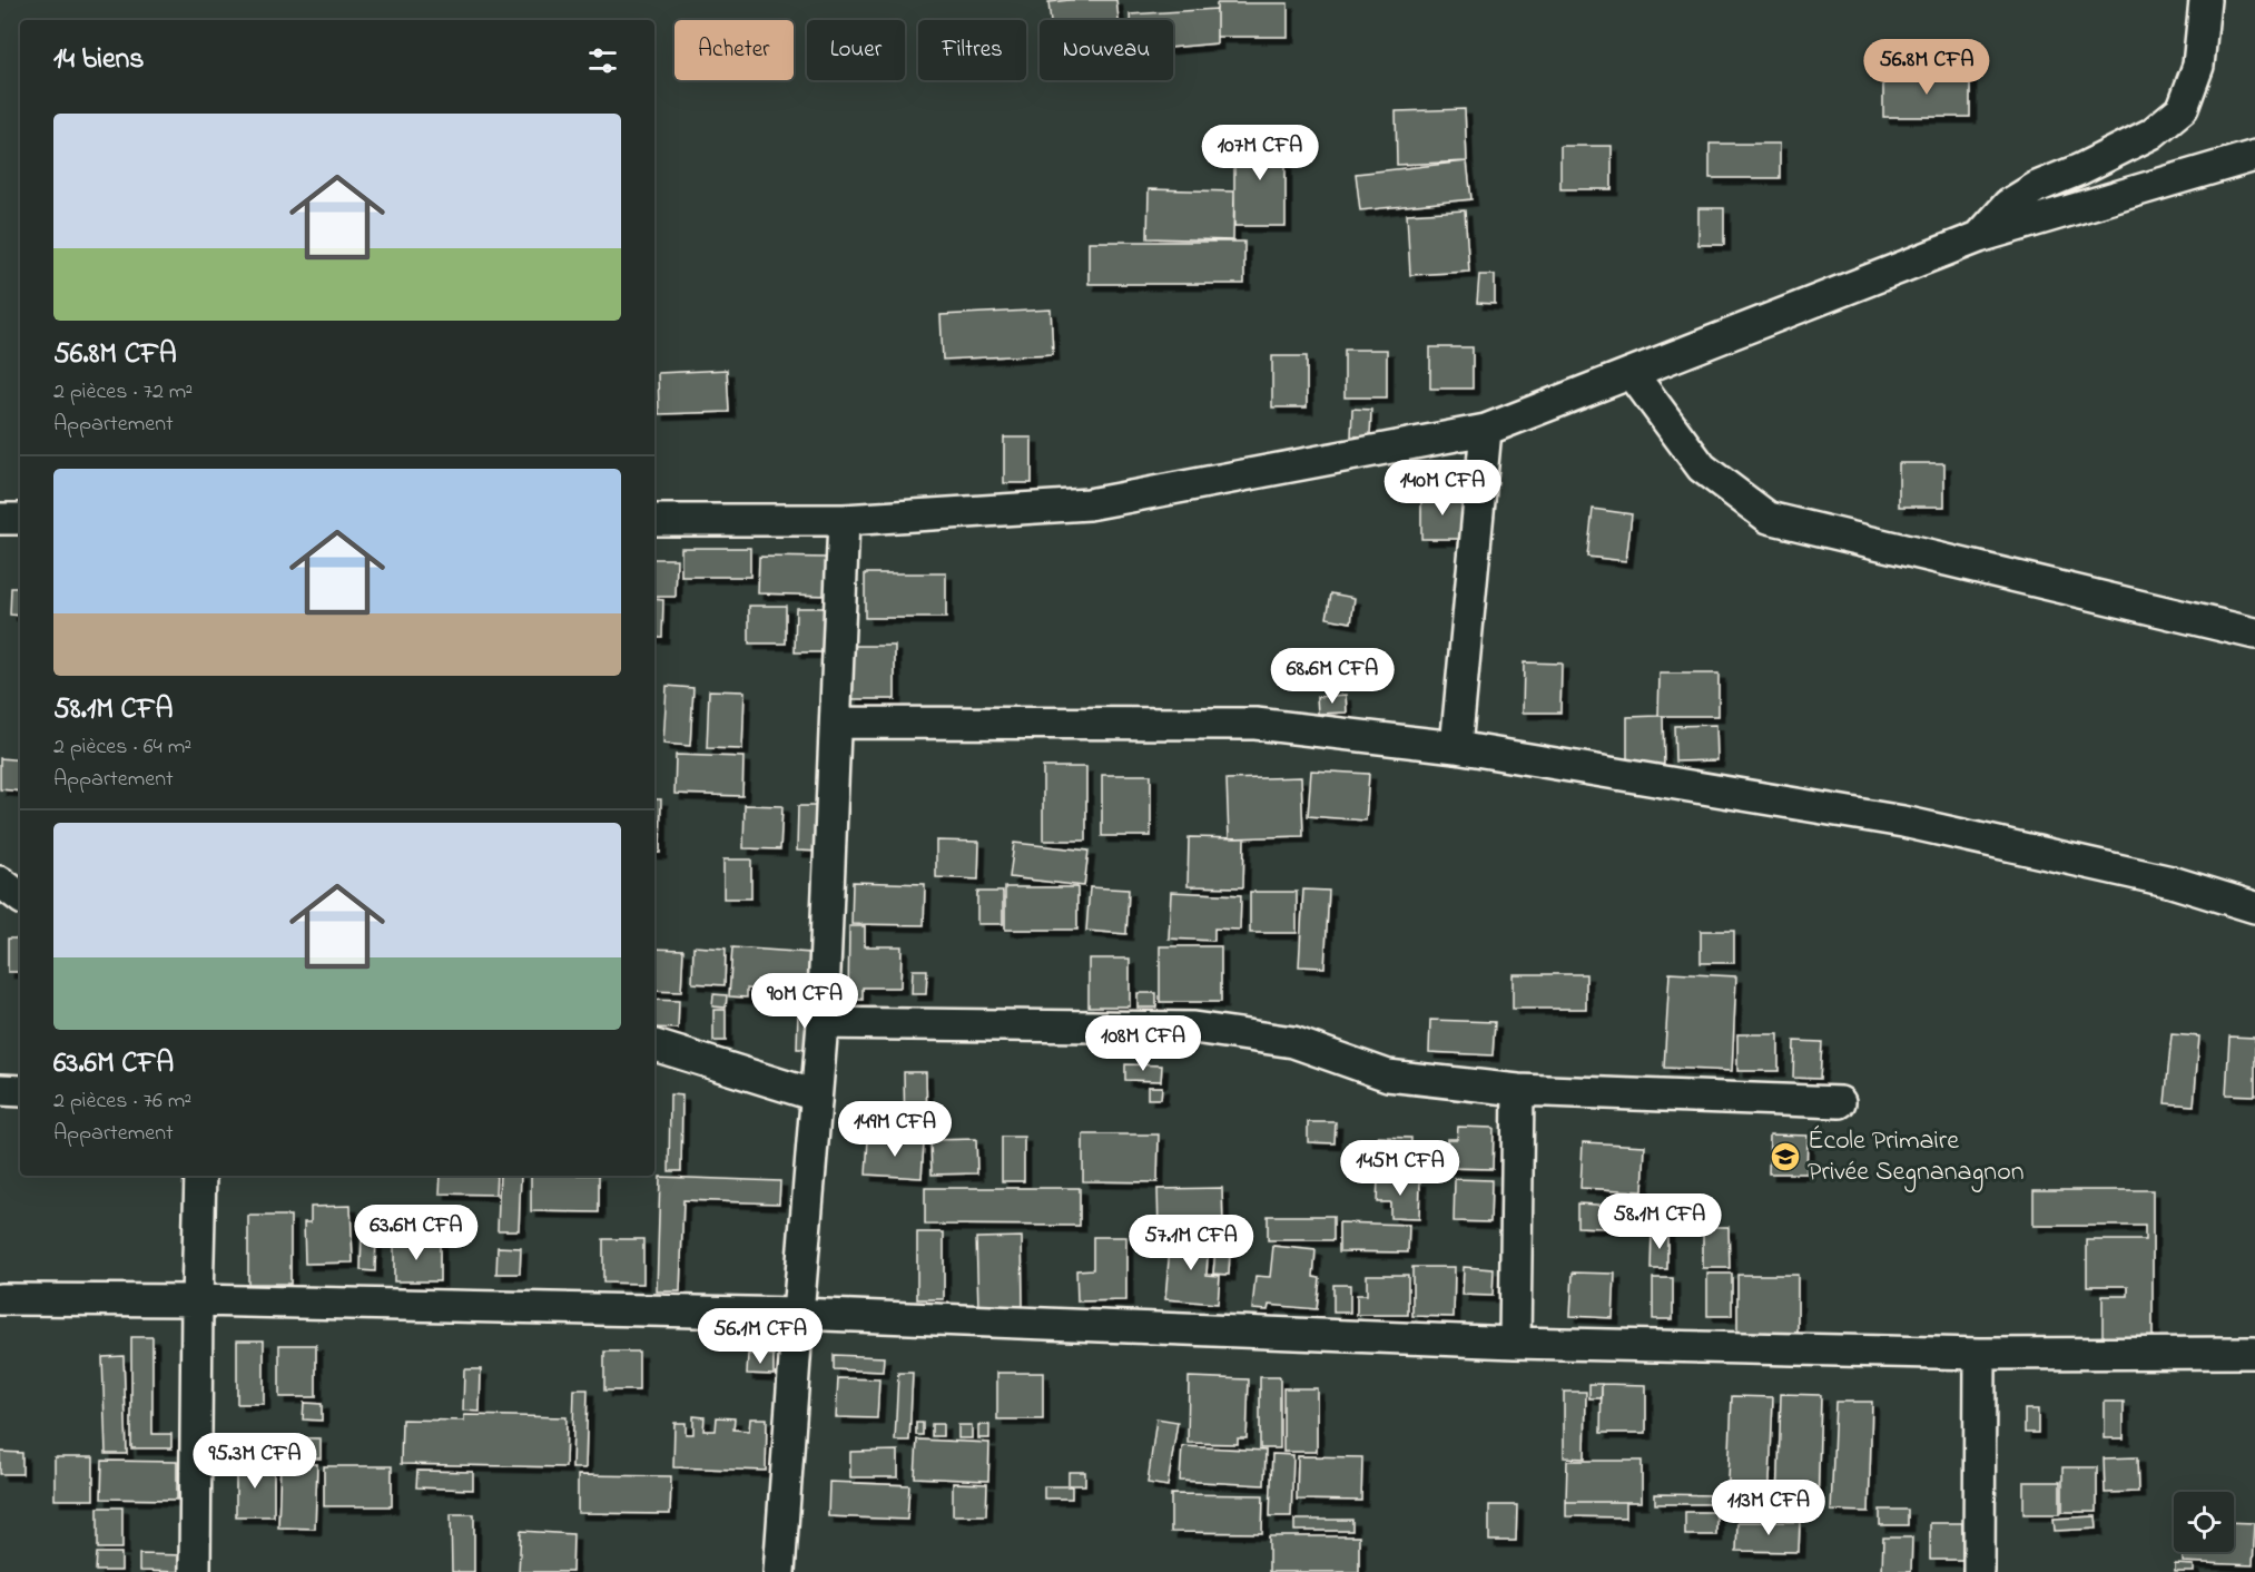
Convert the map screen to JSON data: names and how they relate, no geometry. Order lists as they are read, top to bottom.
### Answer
{
  "places": {
    "school or university": ["École Primaire Privée Segnanagnon"]
  },
  "page": {
    "chip": [
      "Acheter",
      "Louer",
      "Filtres",
      "Nouveau"
    ],
    "heading": "14 biens",
    "price": [
      "56.8M CFA",
      "107M CFA",
      "140M CFA",
      "68.6M CFA",
      "90M CFA",
      "108M CFA",
      "149M CFA",
      "145M CFA",
      "58.1M CFA",
      "63.6M CFA",
      "57.1M CFA",
      "56.1M CFA",
      "95.3M CFA",
      "113M CFA"
    ],
    "list": [
      {
        "name": "56.8M CFA",
        "note": "2 pièces · 72 m² · Appartement"
      },
      {
        "name": "58.1M CFA",
        "note": "2 pièces · 64 m² · Appartement"
      },
      {
        "name": "63.6M CFA",
        "note": "2 pièces · 76 m² · Appartement"
      }
    ]
  }
}
